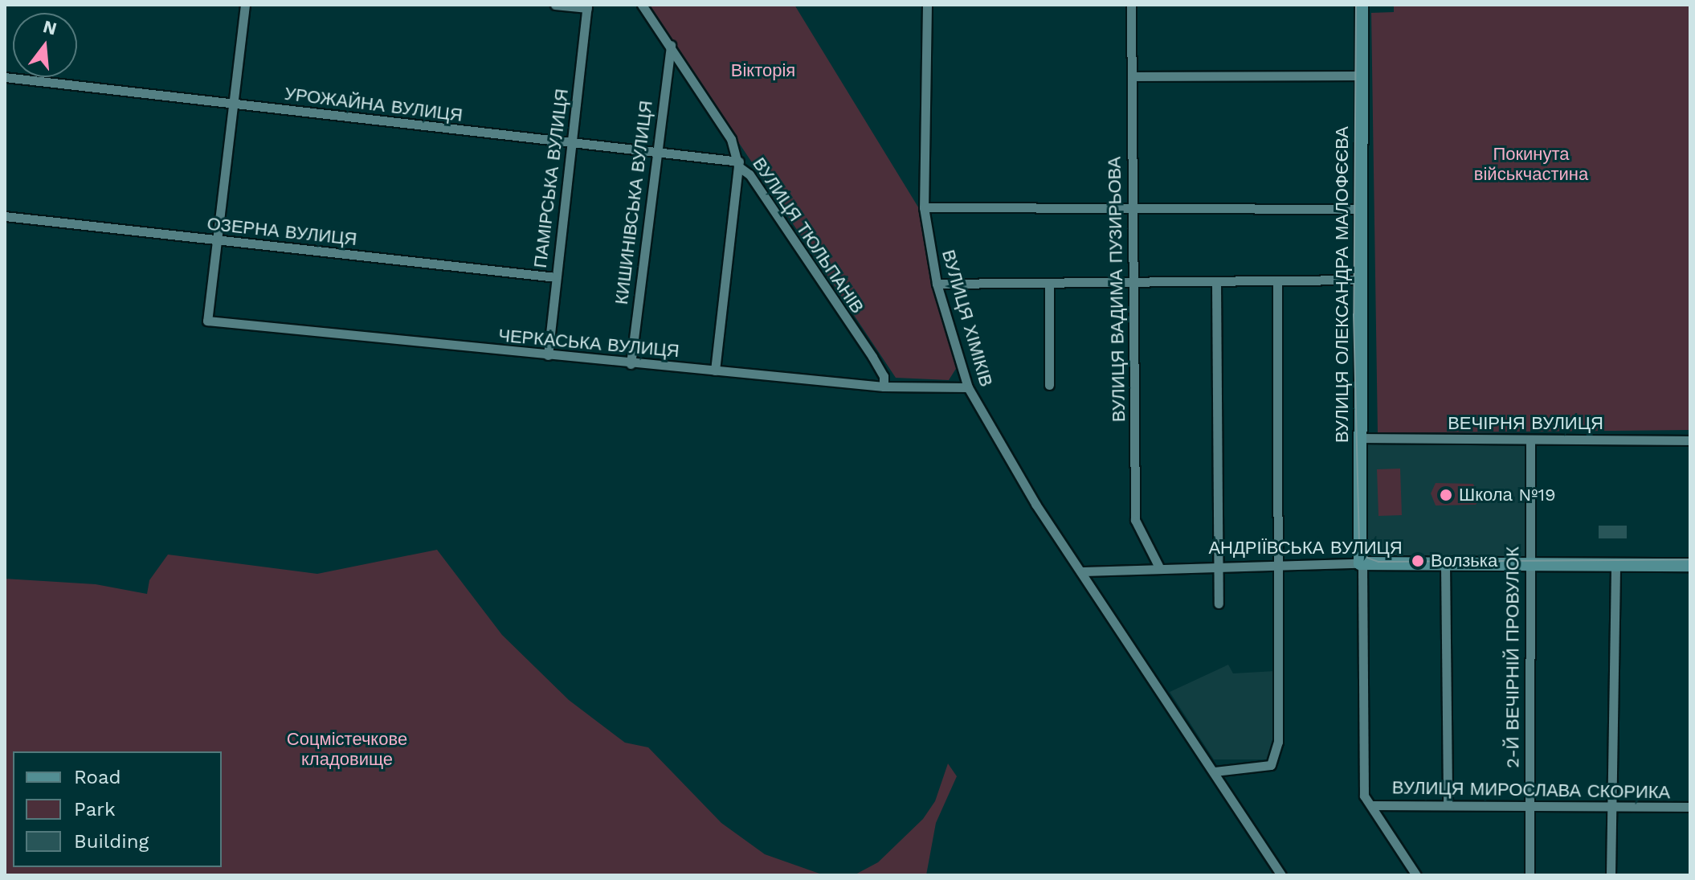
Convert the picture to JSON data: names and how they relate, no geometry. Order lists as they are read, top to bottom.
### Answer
{
  "streets": {
    "street": [
      "УРОЖАЙНА ВУЛИЦЯ",
      "ПАМІРСЬКА ВУЛИЦЯ",
      "КИШИНІВСЬКА ВУЛИЦЯ",
      "ОЗЕРНА ВУЛИЦЯ",
      "ВУЛИЦЯ ТЮЛЬПАНІВ",
      "ВУЛИЦЯ ОЛЕКСАНДРА МАЛОФЄЄВА",
      "ВУЛИЦЯ ВАДИМА ПУЗИРЬОВА",
      "ВУЛИЦЯ ХІМІКІВ",
      "ЧЕРКАСЬКА ВУЛИЦЯ",
      "ВЕЧІРНЯ ВУЛИЦЯ",
      "АНДРІЇВСЬКА ВУЛИЦЯ",
      "2-Й ВЕЧІРНІЙ ПРОВУЛОК",
      "ВУЛИЦЯ МИРОСЛАВА СКОРИКА"
    ]
  },
  "crossings": [
    ["УРОЖАЙНА ВУЛИЦЯ", "ПАМІРСЬКА ВУЛИЦЯ"],
    ["УРОЖАЙНА ВУЛИЦЯ", "КИШИНІВСЬКА ВУЛИЦЯ"],
    ["УРОЖАЙНА ВУЛИЦЯ", "ВУЛИЦЯ ТЮЛЬПАНІВ"],
    ["ПАМІРСЬКА ВУЛИЦЯ", "ОЗЕРНА ВУЛИЦЯ"],
    ["ПАМІРСЬКА ВУЛИЦЯ", "ЧЕРКАСЬКА ВУЛИЦЯ"],
    ["КИШИНІВСЬКА ВУЛИЦЯ", "ВУЛИЦЯ ТЮЛЬПАНІВ"],
    ["КИШИНІВСЬКА ВУЛИЦЯ", "ЧЕРКАСЬКА ВУЛИЦЯ"],
    ["ОЗЕРНА ВУЛИЦЯ", "ЧЕРКАСЬКА ВУЛИЦЯ"],
    ["ВУЛИЦЯ ТЮЛЬПАНІВ", "ЧЕРКАСЬКА ВУЛИЦЯ"],
    ["ВУЛИЦЯ ОЛЕКСАНДРА МАЛОФЄЄВА", "ВЕЧІРНЯ ВУЛИЦЯ"],
    ["ВУЛИЦЯ ОЛЕКСАНДРА МАЛОФЄЄВА", "АНДРІЇВСЬКА ВУЛИЦЯ"],
    ["ВУЛИЦЯ ОЛЕКСАНДРА МАЛОФЄЄВА", "ВУЛИЦЯ МИРОСЛАВА СКОРИКА"],
    ["ВУЛИЦЯ ВАДИМА ПУЗИРЬОВА", "АНДРІЇВСЬКА ВУЛИЦЯ"],
    ["ВУЛИЦЯ ХІМІКІВ", "ЧЕРКАСЬКА ВУЛИЦЯ"],
    ["ВУЛИЦЯ ХІМІКІВ", "АНДРІЇВСЬКА ВУЛИЦЯ"],
    ["ВЕЧІРНЯ ВУЛИЦЯ", "2-Й ВЕЧІРНІЙ ПРОВУЛОК"],
    ["АНДРІЇВСЬКА ВУЛИЦЯ", "2-Й ВЕЧІРНІЙ ПРОВУЛОК"],
    ["2-Й ВЕЧІРНІЙ ПРОВУЛОК", "ВУЛИЦЯ МИРОСЛАВА СКОРИКА"]
  ],
  "parks": ["Вікторія", "Покинута військчастина", "Соцмістечкове кладовище"],
  "places": ["Школа №19", "Волзька"],
  "legend": ["Road", "Park", "Building"],
  "north": "top"
}
